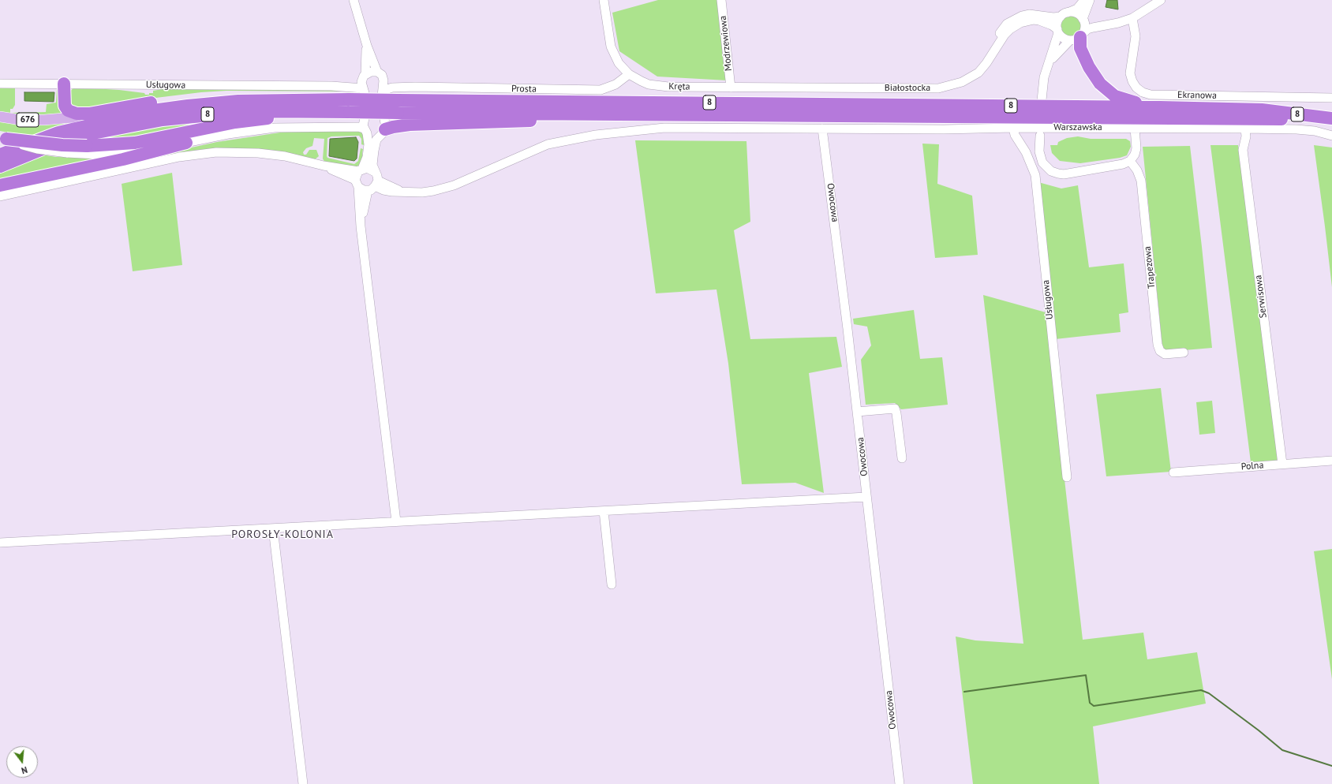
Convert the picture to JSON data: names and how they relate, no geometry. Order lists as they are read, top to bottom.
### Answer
{
  "streets": {
    "highway": ["8"],
    "main road": ["676"],
    "street": [
      "Modrzewiowa",
      "Usługowa",
      "Kręta",
      "Białostocka",
      "Prosta",
      "Ekranowa",
      "Warszawska",
      "Owocowa",
      "Trapezowa",
      "Serwisowa",
      "Polna"
    ]
  },
  "crossings": [
    ["Modrzewiowa", "Kręta"],
    ["Usługowa", "Warszawska"],
    ["Kręta", "Białostocka"],
    ["Kręta", "Prosta"],
    ["Warszawska", "Owocowa"],
    ["Warszawska", "Serwisowa"],
    ["Serwisowa", "Polna"]
  ],
  "districts": ["POROSŁY-KOLONIA"],
  "north": "bottom"
}
